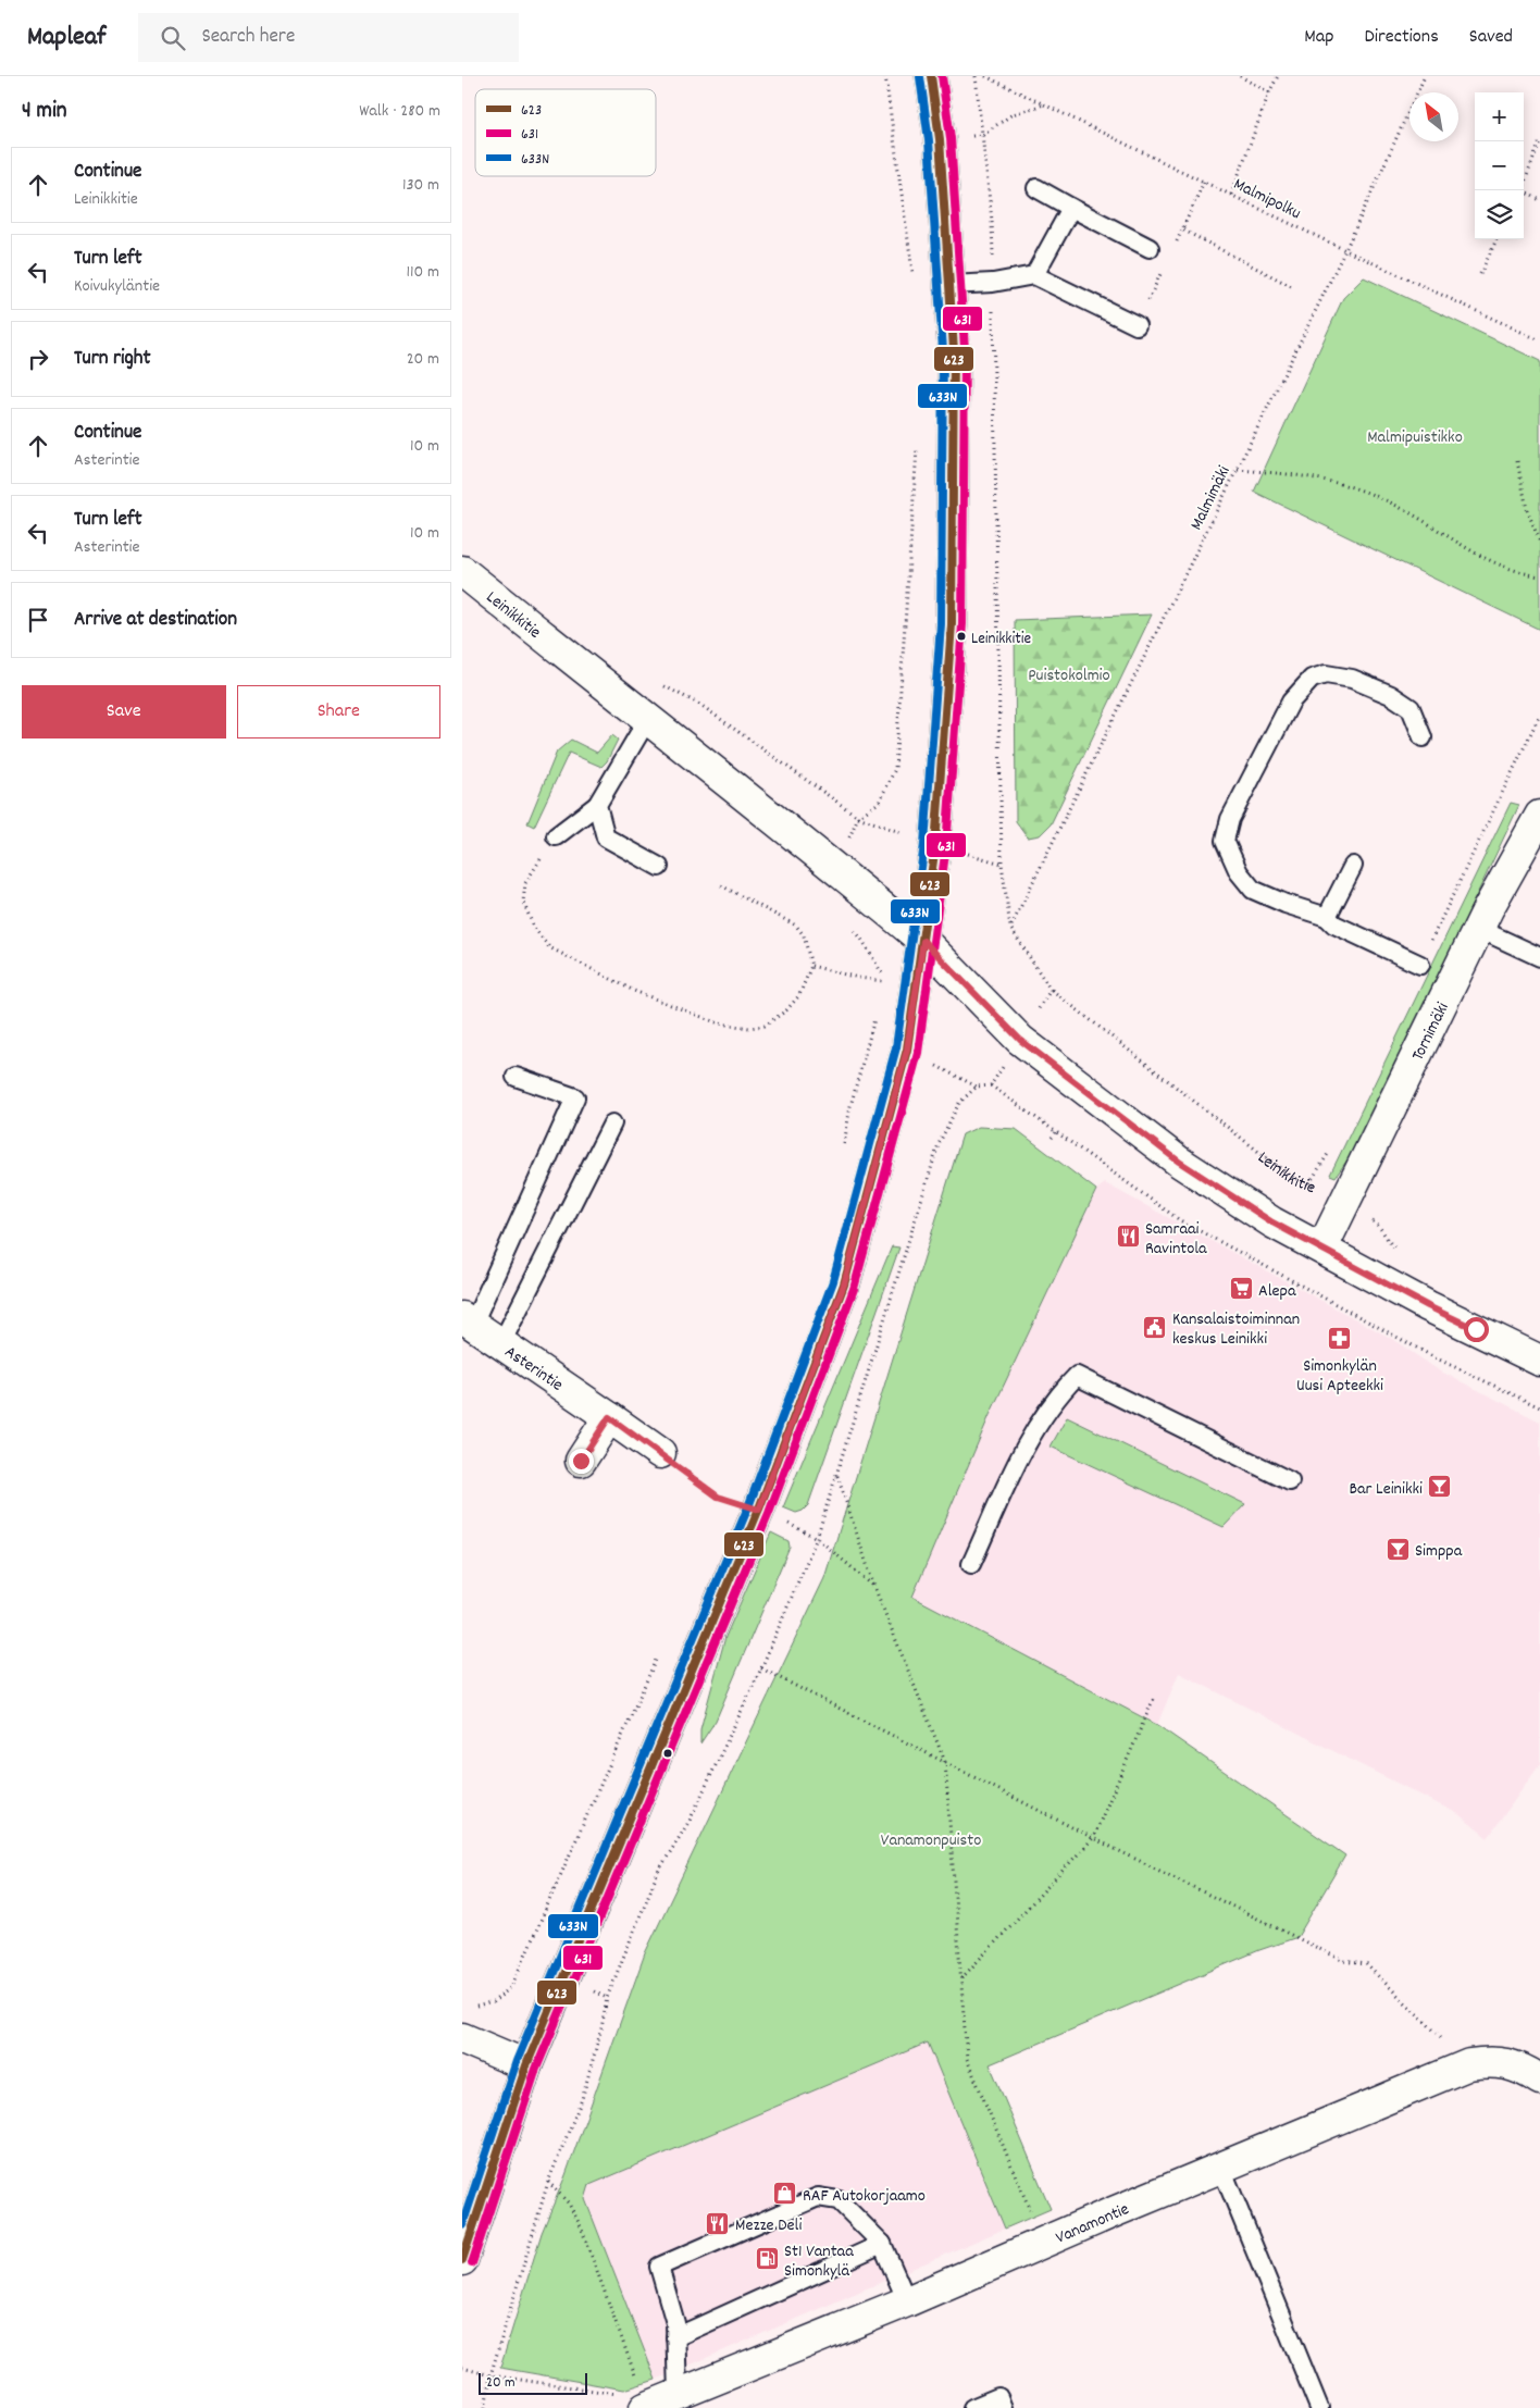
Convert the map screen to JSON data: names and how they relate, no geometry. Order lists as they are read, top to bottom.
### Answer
{
  "streets": {
    "main road": [
      "Leinikkitie",
      "Tornimäki",
      "Asterintie",
      "Vanamontie"
    ],
    "path": ["Malmipolku", "Malmimäki"]
  },
  "crossings": [
    ["Malmipolku", "Malmimäki"],
    ["Leinikkitie", "Tornimäki"]
  ],
  "parks": ["Malmipuistikko", "Puistokolmio", "Vanamonpuisto"],
  "places": {
    "other": ["Leinikkitie"],
    "restaurant": ["Samraai Ravintola", "Mezze Deli"],
    "supermarket": ["Alepa"],
    "public building": ["Kansalaistoiminnan keskus Leinikki"],
    "pharmacy": ["Simonkylän Uusi Apteekki"],
    "bar": ["Bar Leinikki", "Simppa"],
    "shop": ["RAF Autokorjaamo"],
    "fuel station": ["St1 Vantaa Simonkylä"]
  },
  "lines": ["transit line 623", "transit line 631", "transit line 633N"],
  "legend": ["623", "631", "633N"],
  "scale_bar": "20 m",
  "north": "top left",
  "page": {
    "header": "Mapleaf",
    "search": "Search here",
    "nav": ["Map", "Directions", "Saved"],
    "heading": ["4 min", "Walk · 280 m"],
    "map_buttons": ["+", "−"],
    "list": [
      ["Continue", "Leinikkitie", "130 m"],
      ["Turn left", "Koivukyläntie", "110 m"],
      ["Turn right", "20 m"],
      ["Continue", "Asterintie", "10 m"],
      ["Turn left", "Asterintie", "10 m"],
      "Arrive at destination"
    ],
    "buttons": ["Save", "Share"],
    "scale": "20 m"
  }
}
